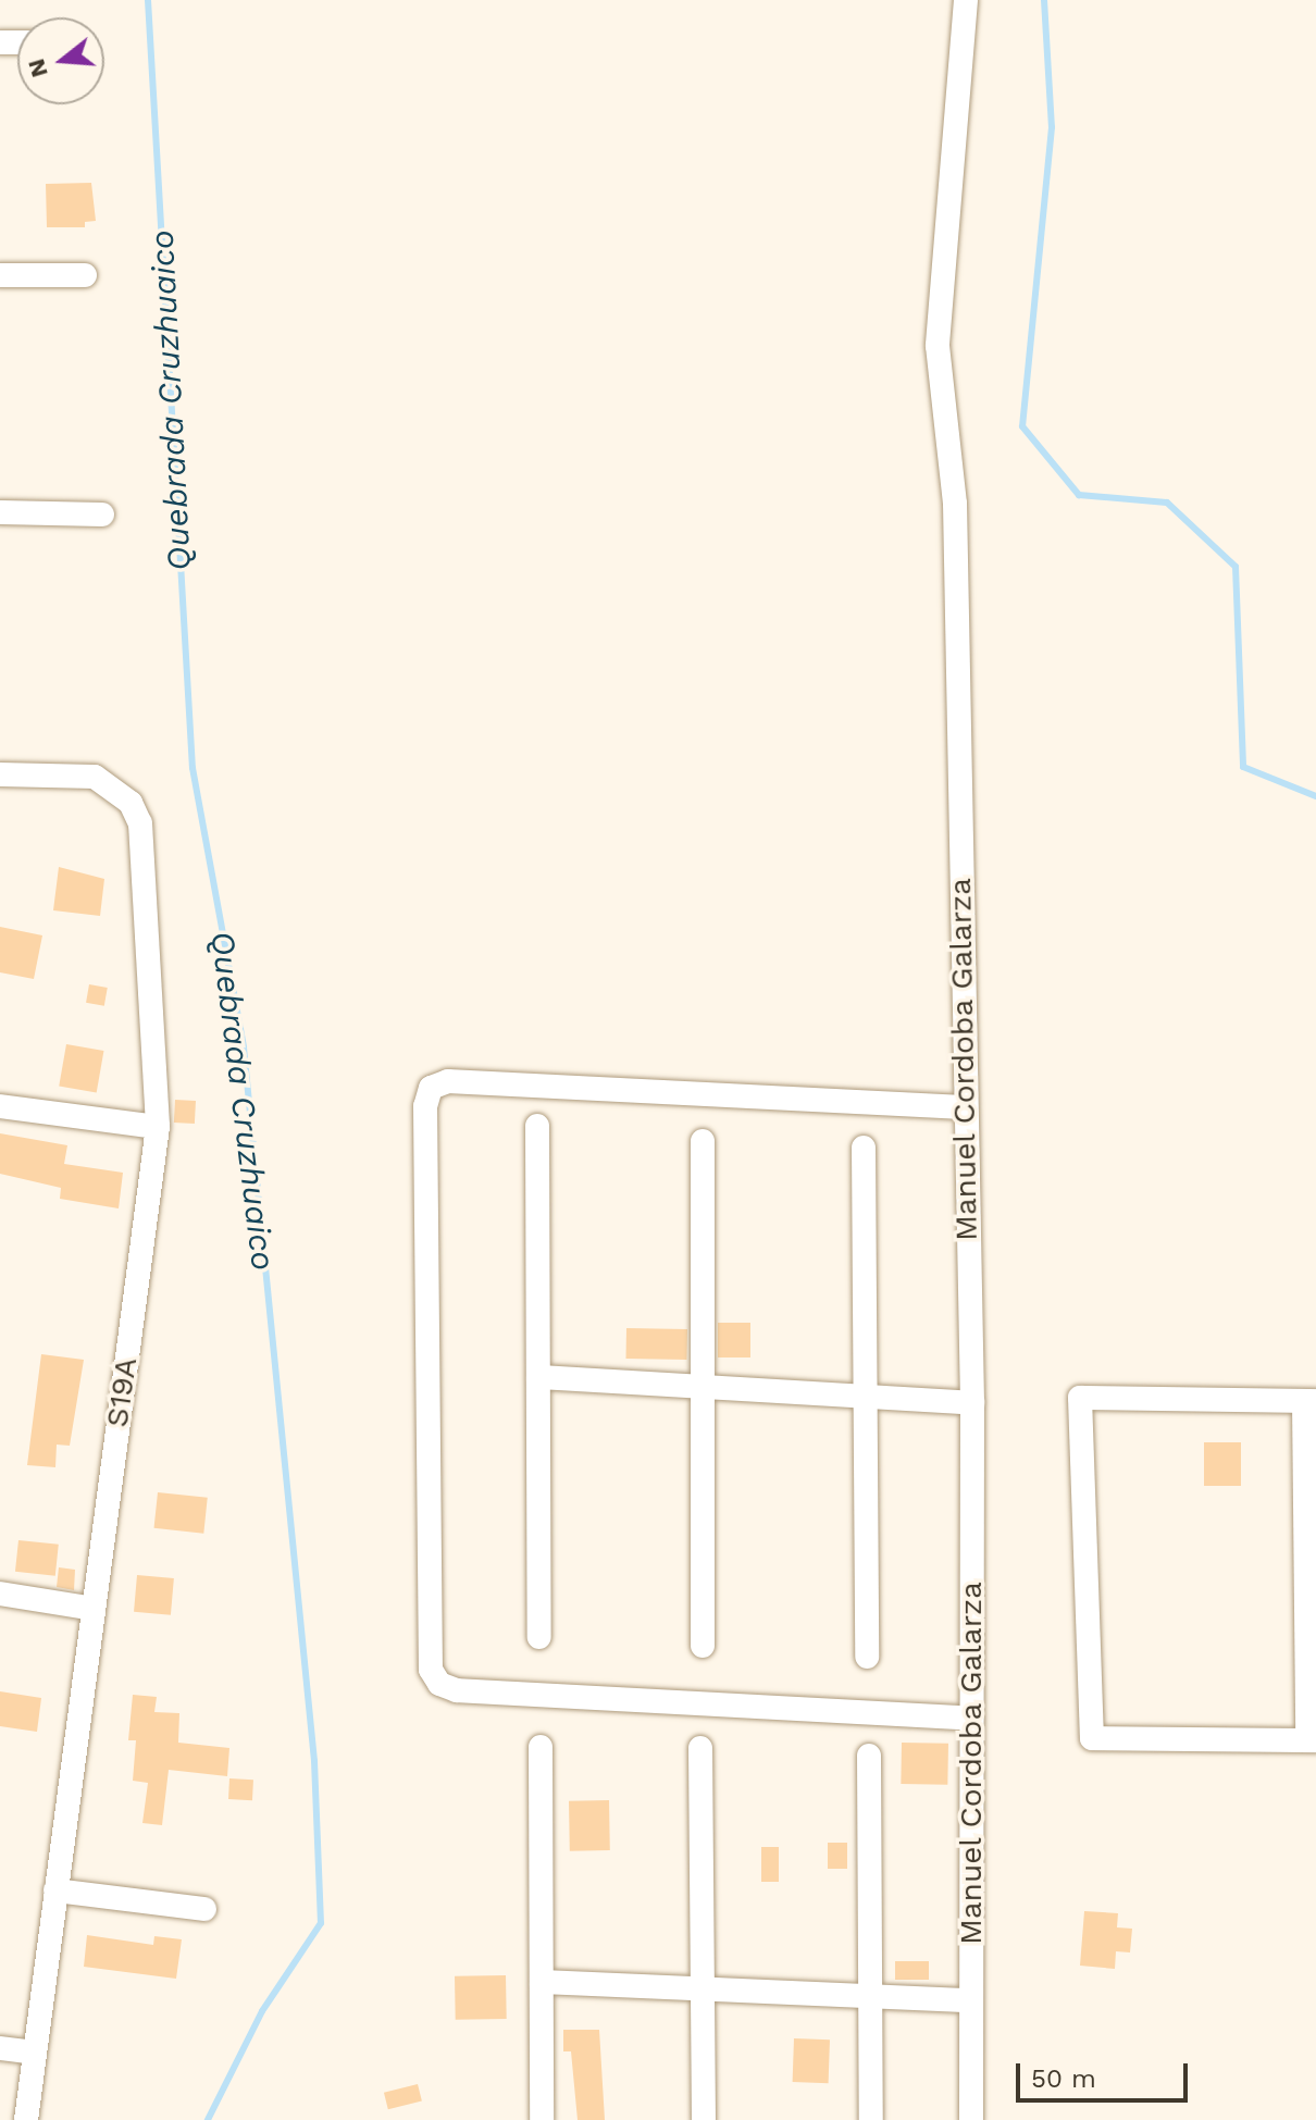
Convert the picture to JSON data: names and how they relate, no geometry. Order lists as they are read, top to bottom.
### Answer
{
  "streets": {
    "street": ["Manuel Cordoba Galarza", "S19A"]
  },
  "water": ["Quebrada Cruzhuaico"],
  "scale_bar": "50 m",
  "north": "left"
}
